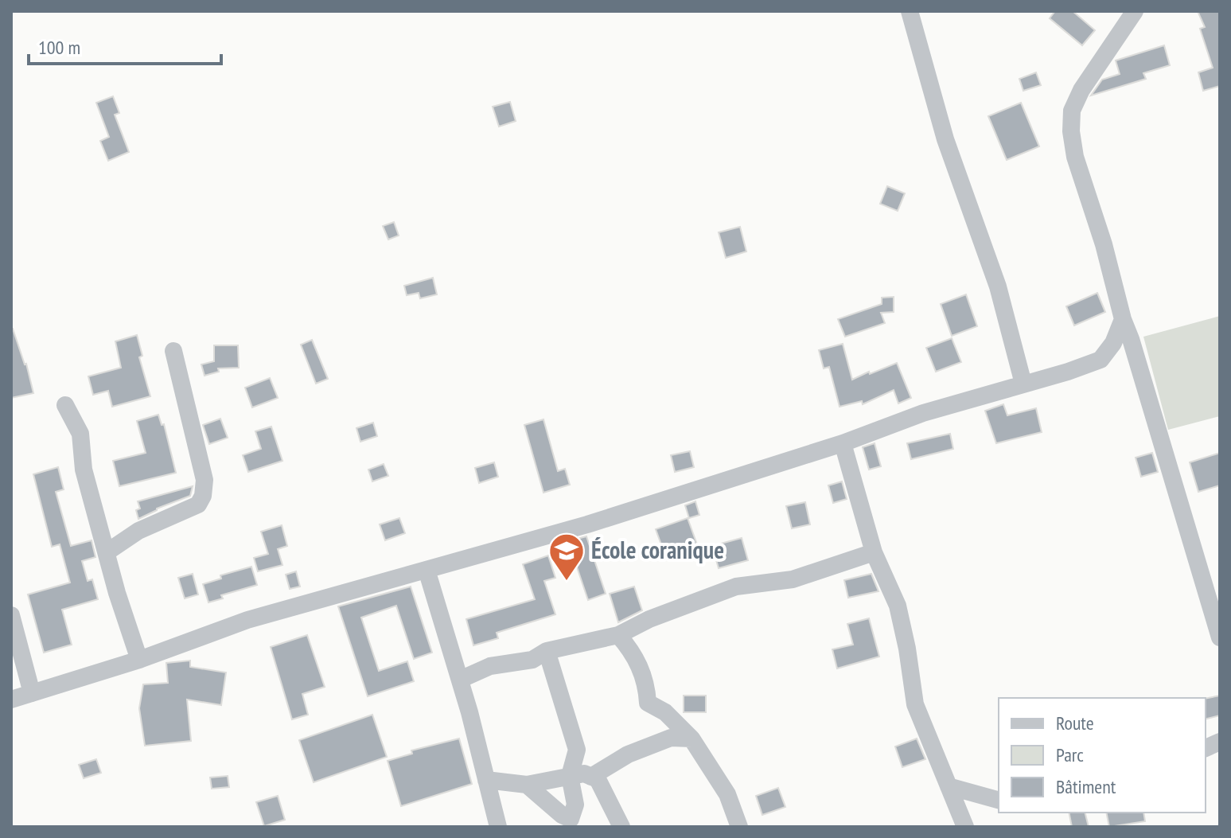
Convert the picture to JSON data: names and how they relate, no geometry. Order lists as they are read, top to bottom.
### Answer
{
  "places": {
    "school or university": ["École coranique"]
  },
  "legend": ["Route", "Parc", "Bâtiment"],
  "scale_bar": "100 m"
}
